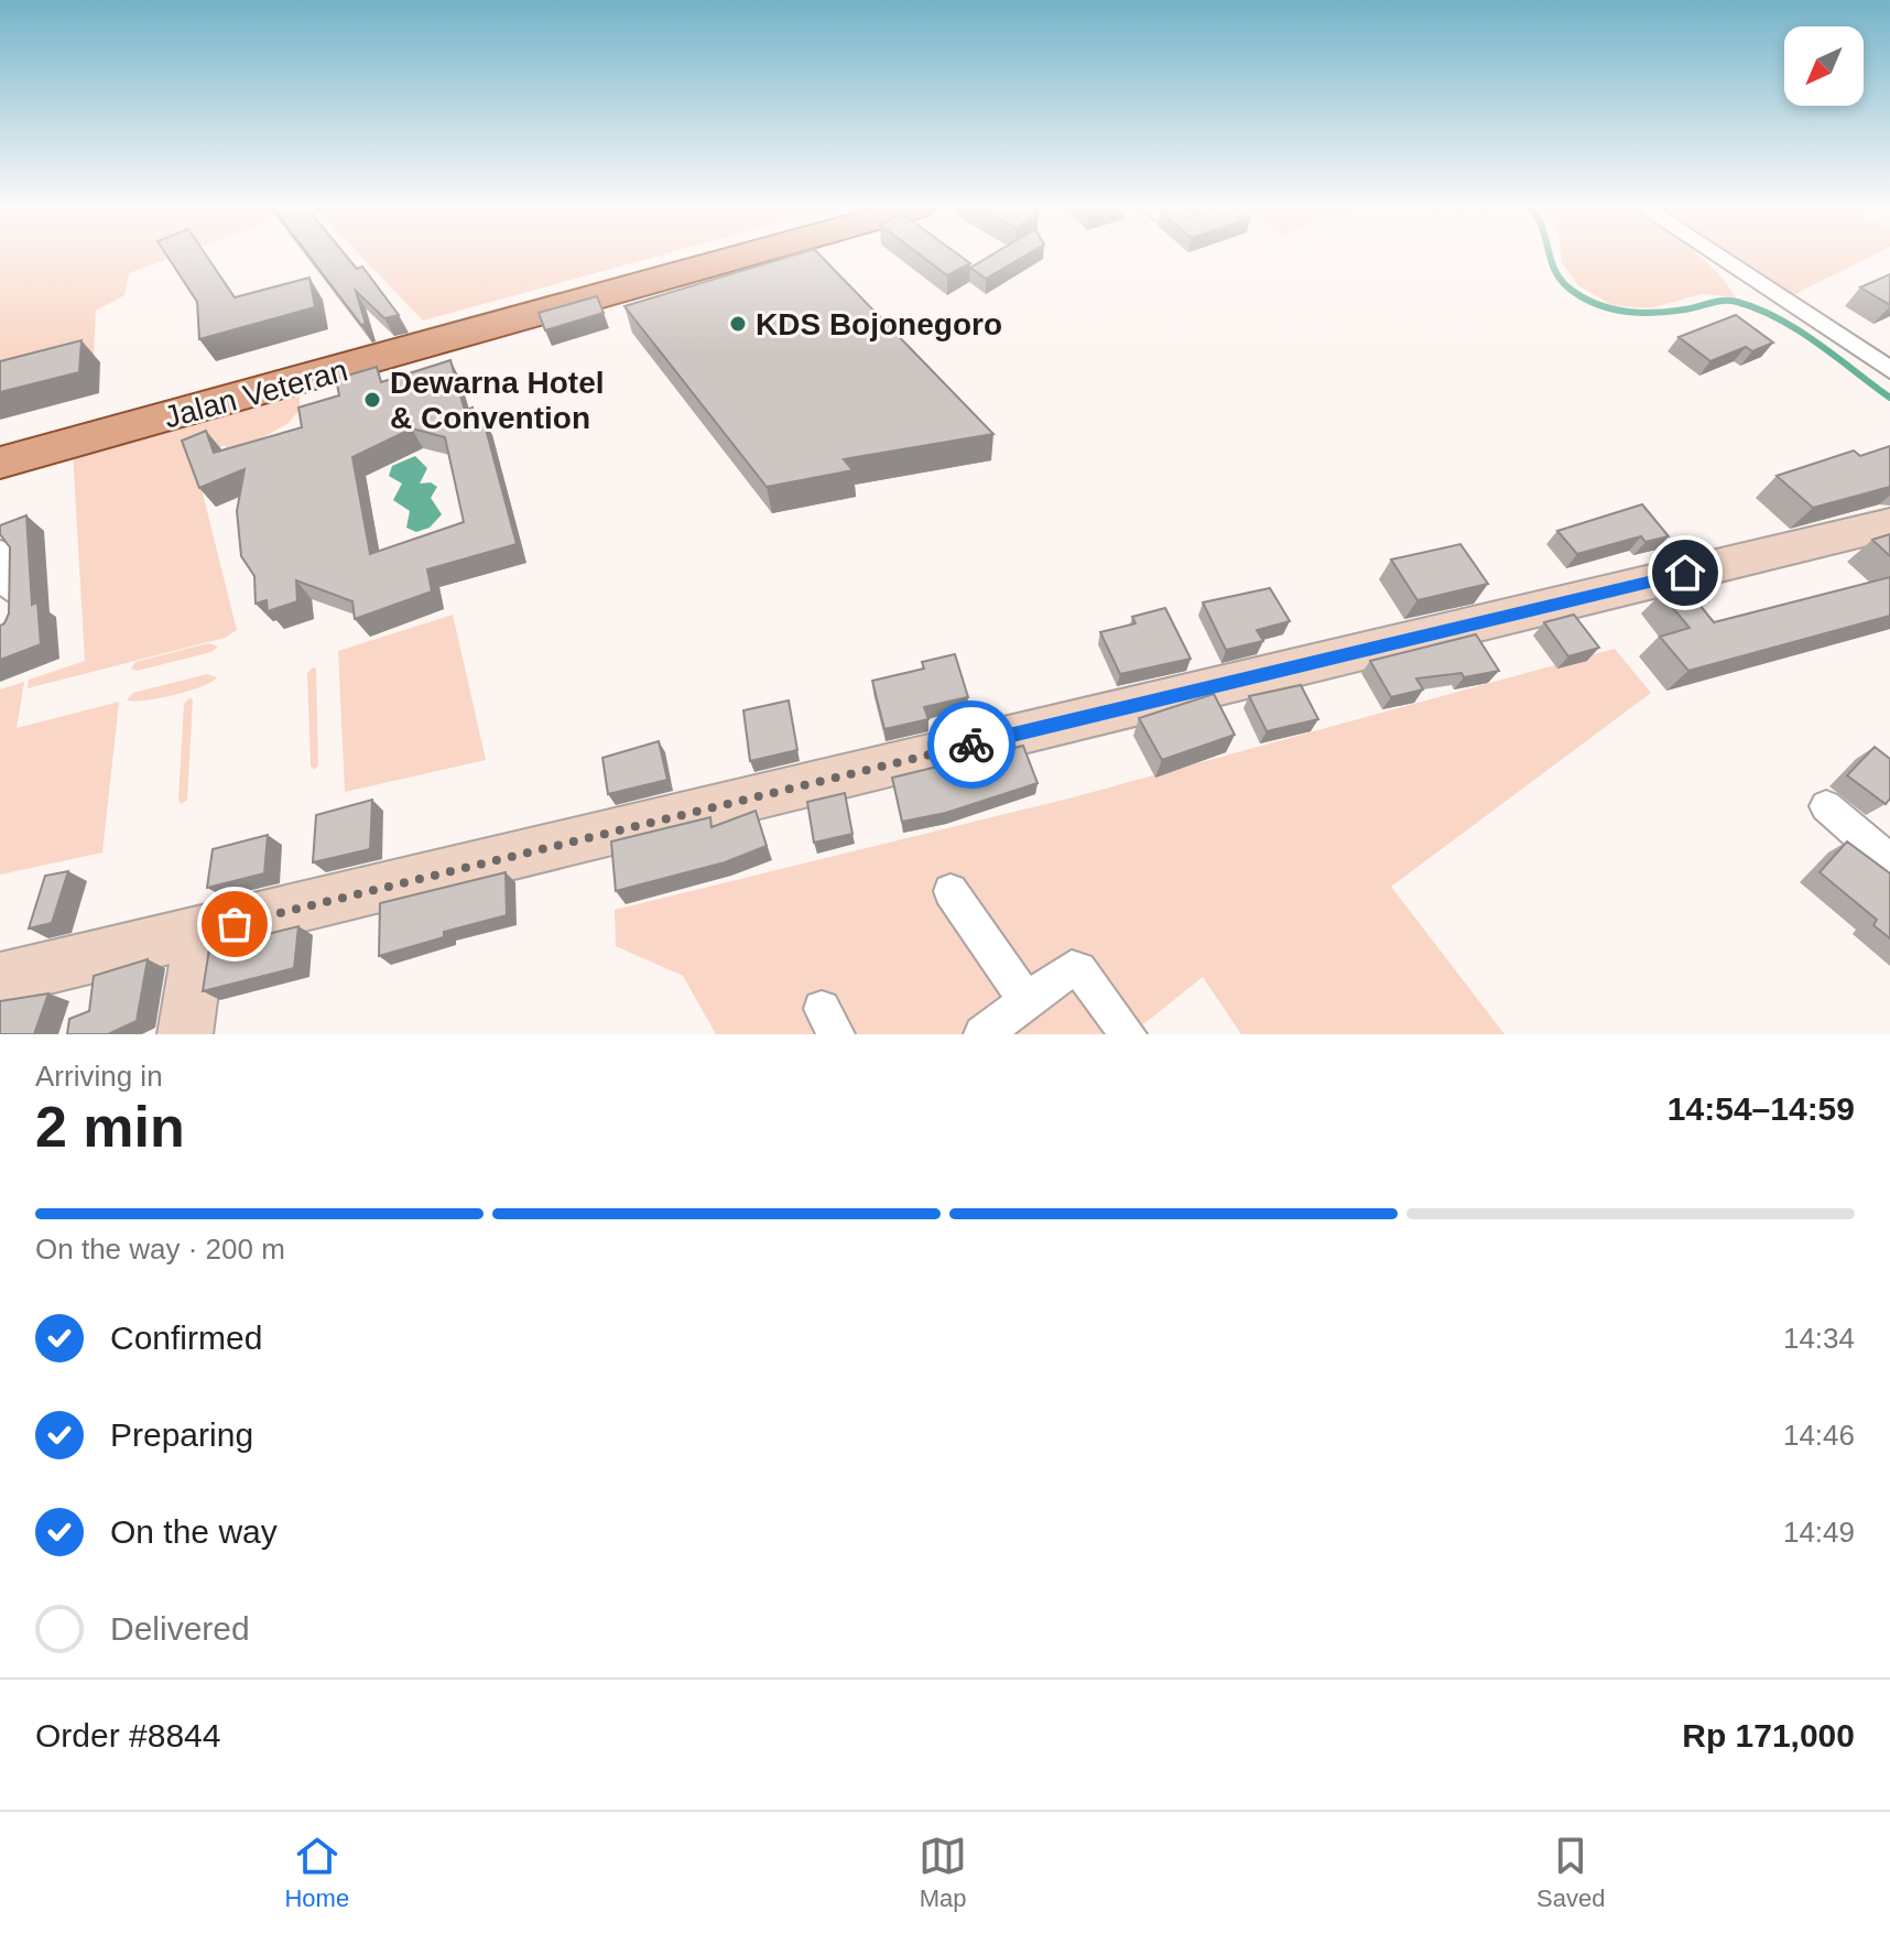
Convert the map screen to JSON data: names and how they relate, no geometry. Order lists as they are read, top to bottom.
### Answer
{
  "streets": {
    "main road": ["Jalan Veteran"]
  },
  "places": ["KDS Bojonegoro", "Dewarna Hotel & Convention"],
  "north": "bottom left",
  "page": {
    "heading": ["2 min", "Arriving in", "14:54–14:59"],
    "panel": ["Order #8844", "Rp 171,000"],
    "bar": "On the way · 200 m",
    "list": [
      ["Confirmed", "14:34"],
      ["Preparing", "14:46"],
      ["On the way", "14:49"],
      "Delivered"
    ],
    "tabs": ["Home", "Map", "Saved"]
  }
}
